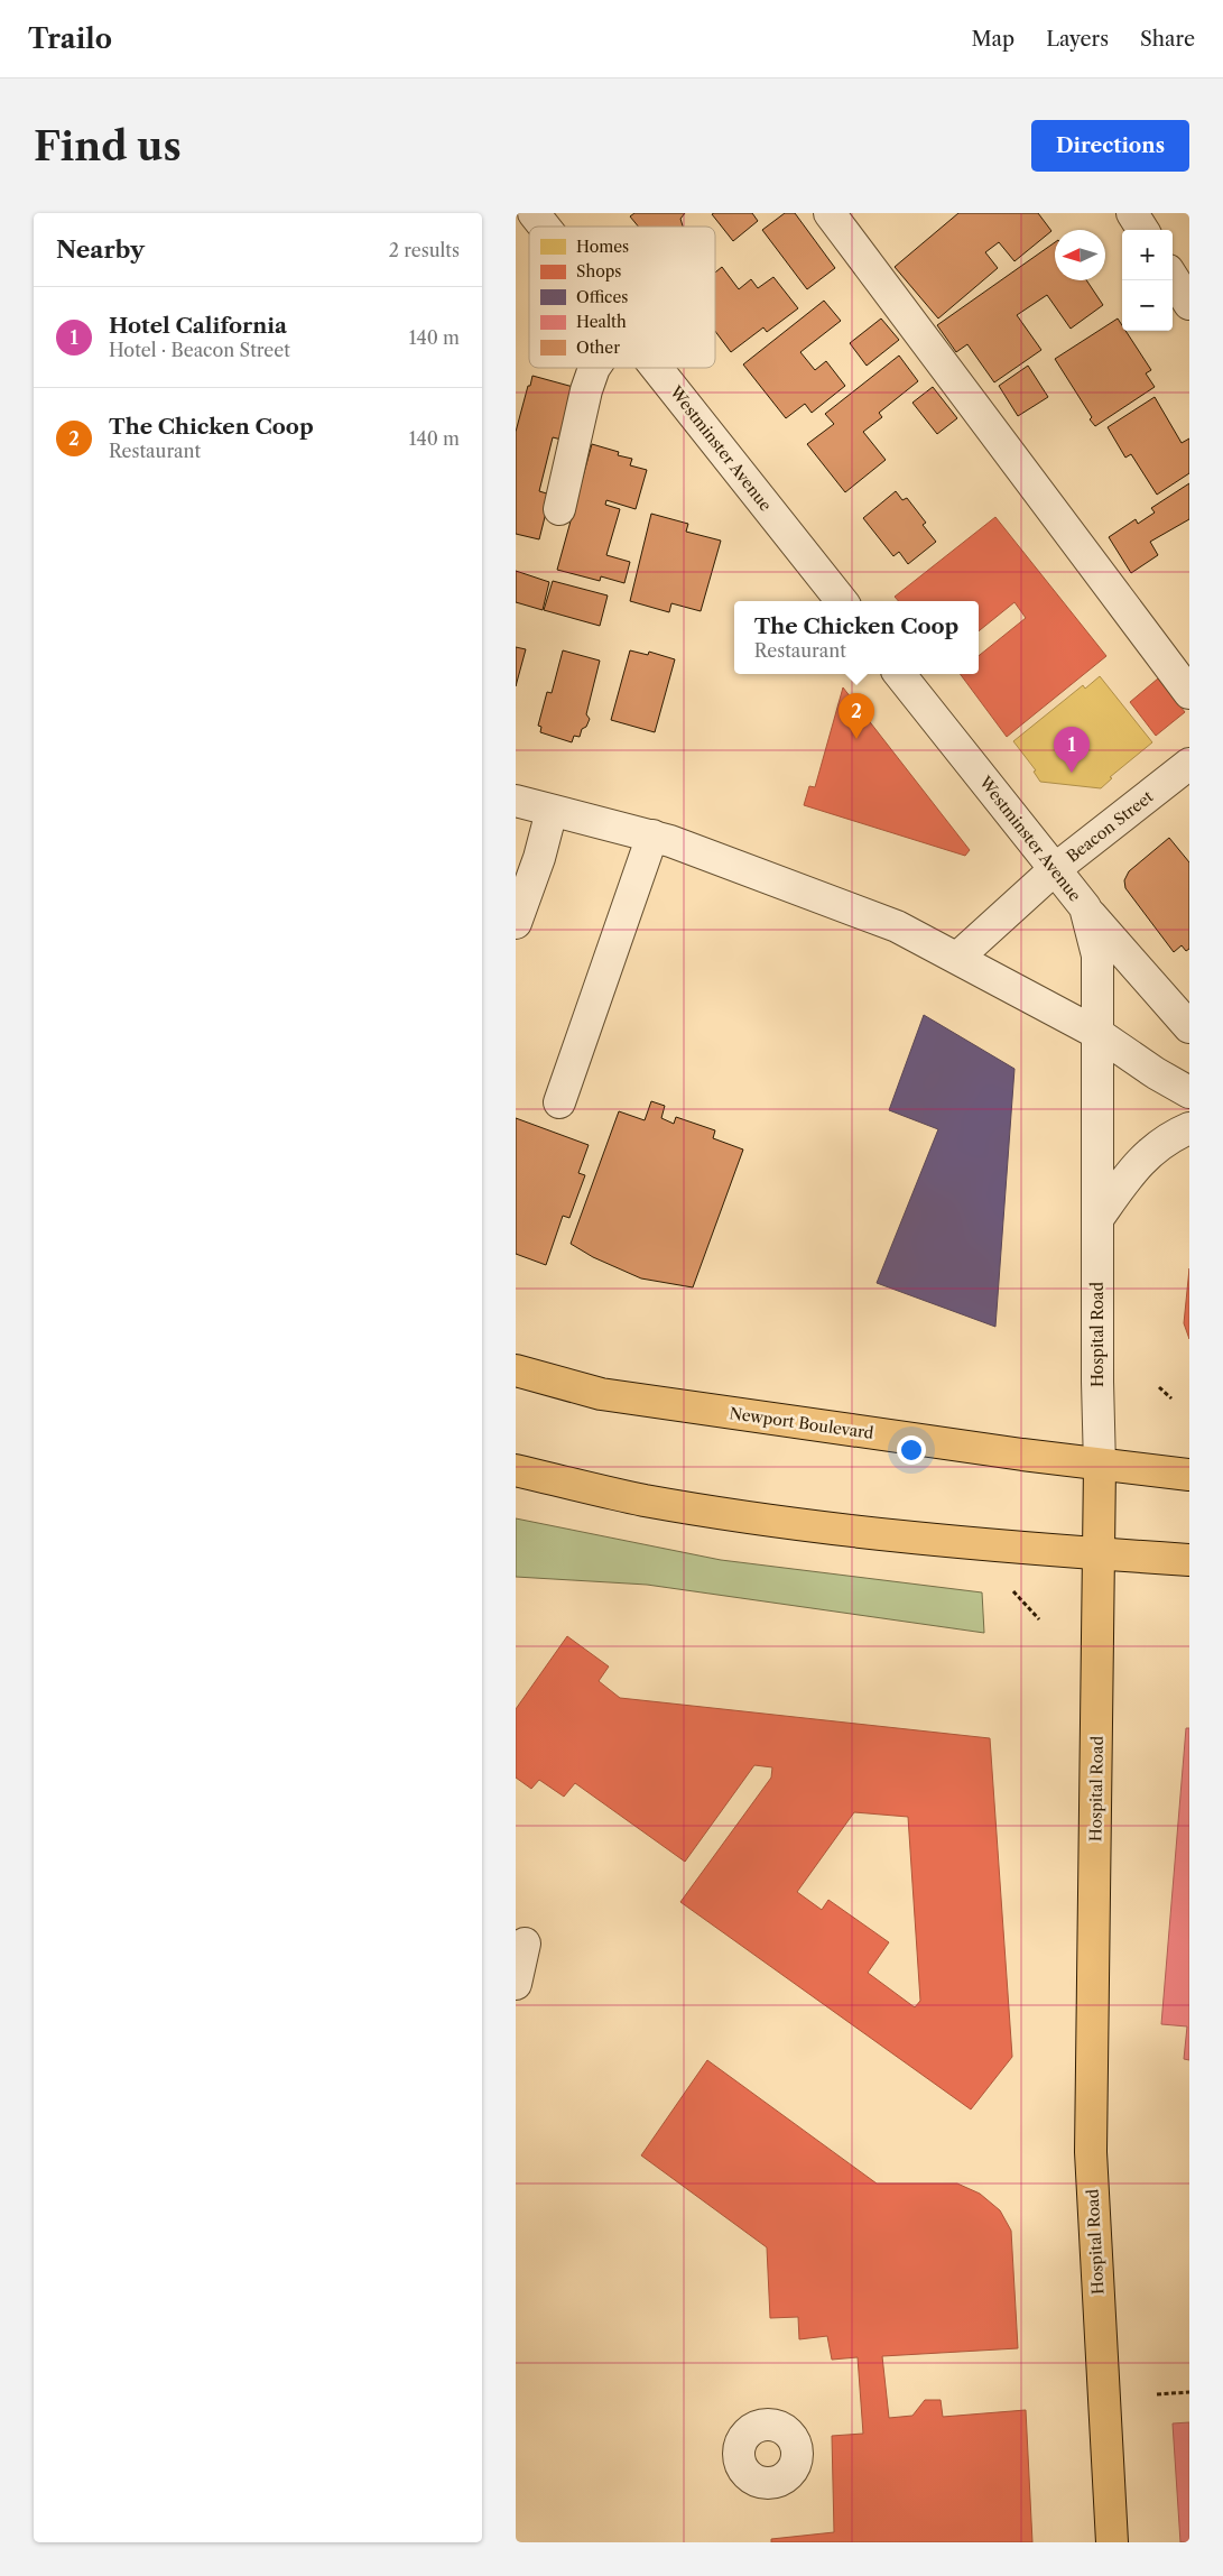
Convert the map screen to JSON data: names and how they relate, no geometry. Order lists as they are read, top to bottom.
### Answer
{
  "streets": {
    "main road": ["Hospital Road", "Newport Boulevard"],
    "street": ["Westminster Avenue", "Beacon Street"]
  },
  "crossings": [
    ["Westminster Avenue", "Beacon Street"],
    ["Westminster Avenue", "Hospital Road"],
    ["Hospital Road", "Newport Boulevard"]
  ],
  "legend": [
    "Homes",
    "Shops",
    "Offices",
    "Health",
    "Other"
  ],
  "north": "left",
  "page": {
    "header": "Trailo",
    "nav": ["Map", "Layers", "Share"],
    "buttons": "Directions",
    "title": "Find us",
    "heading": ["Nearby", "2 results"],
    "map_buttons": ["+", "−"],
    "list": [
      {
        "mark": "1",
        "name": "Hotel California",
        "note": "Hotel · Beacon Street",
        "value": "140 m"
      },
      {
        "mark": "2",
        "name": "The Chicken Coop",
        "note": "Restaurant",
        "value": "140 m"
      }
    ],
    "popup": ["The Chicken Coop", "Restaurant"],
    "pins": ["2", "1"]
  }
}
